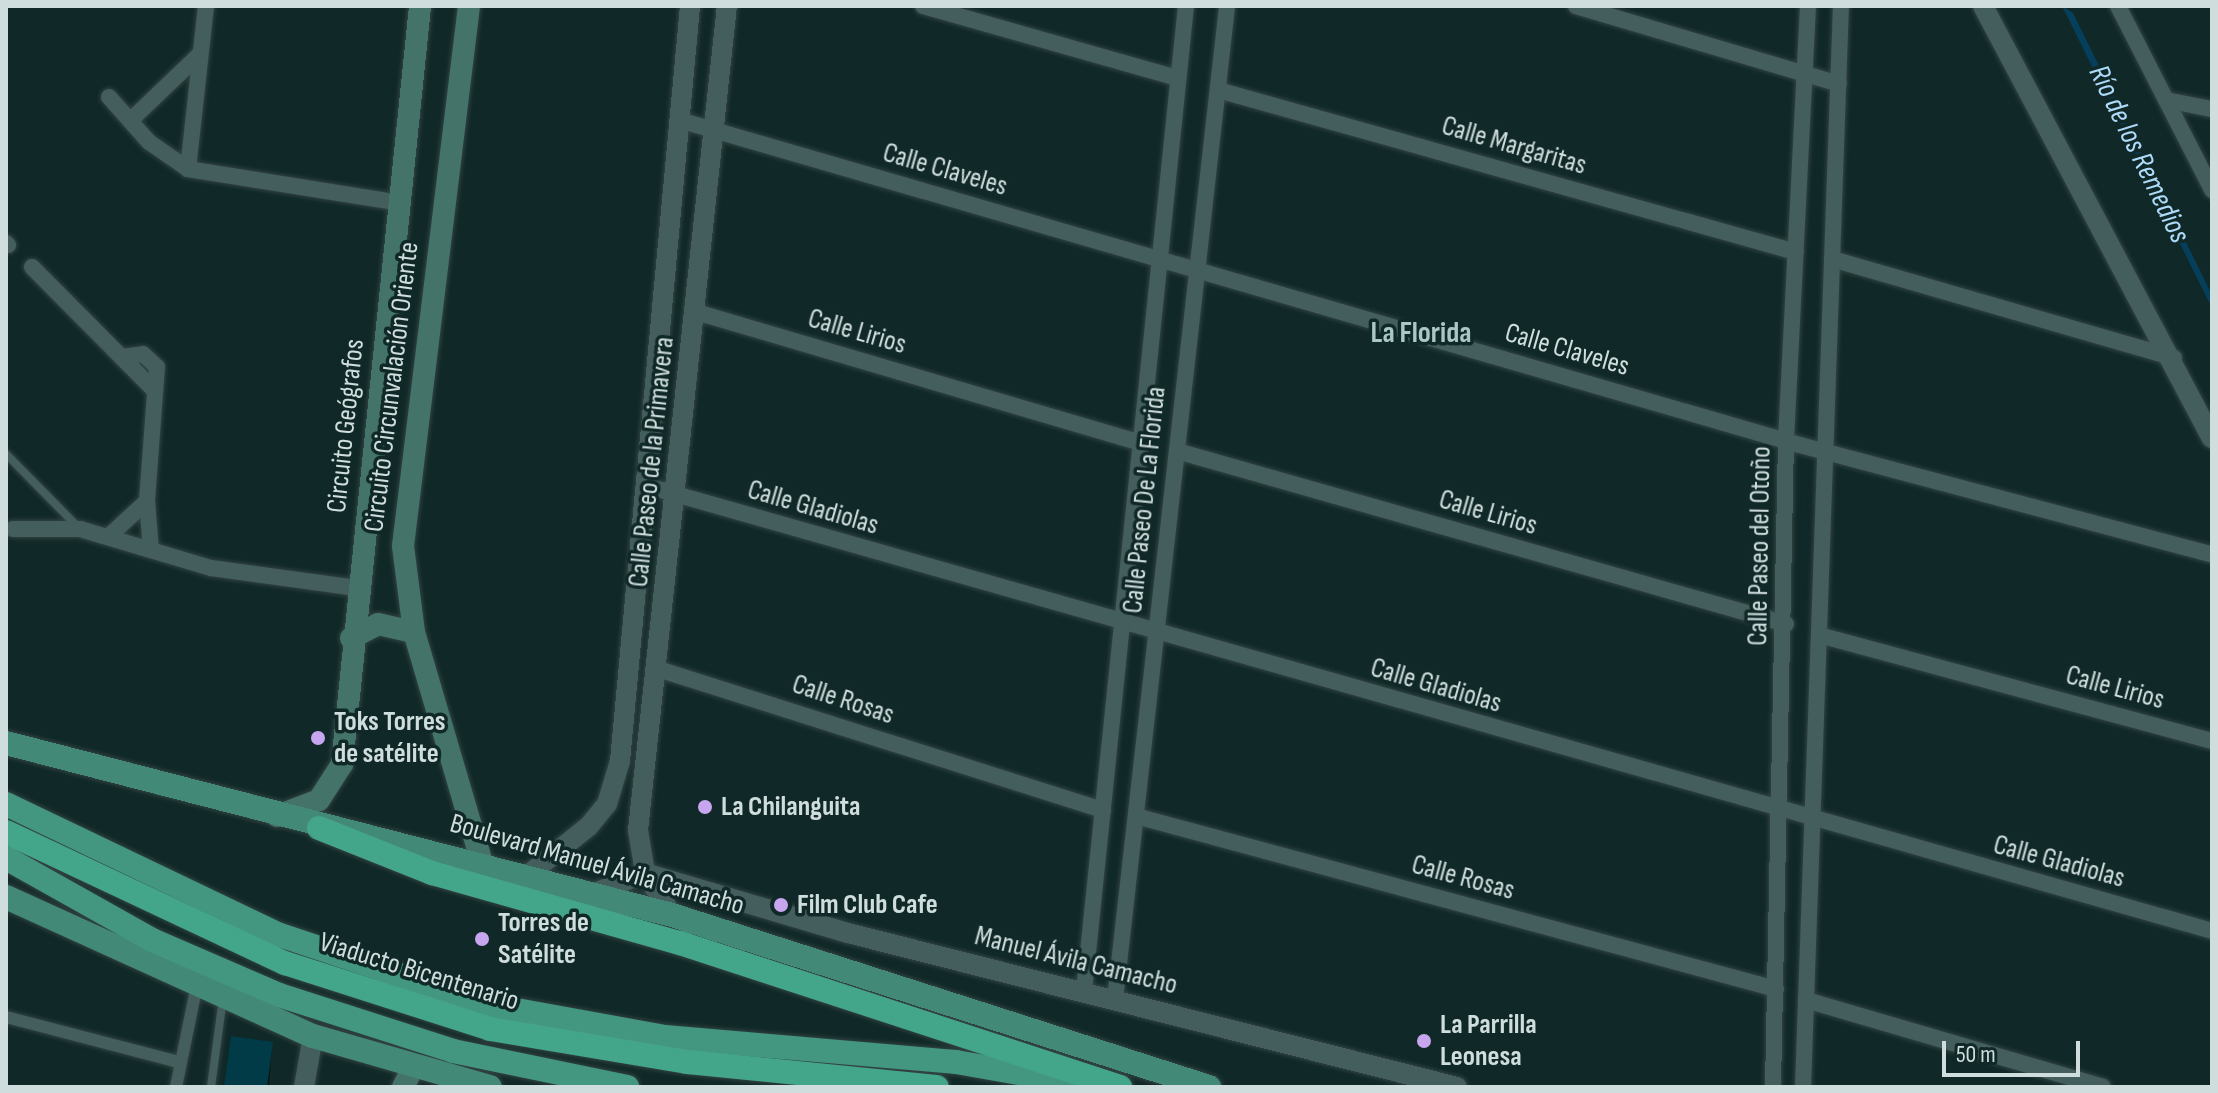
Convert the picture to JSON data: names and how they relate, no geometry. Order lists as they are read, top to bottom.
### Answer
{
  "streets": {
    "highway": ["Viaducto Bicentenario"],
    "main road": ["Circuito Circunvalación Oriente", "Circuito Geógrafos", "Boulevard Manuel Ávila Camacho"],
    "street": [
      "Calle Margaritas",
      "Calle Claveles",
      "Calle Lirios",
      "Calle Paseo de la Primavera",
      "Calle Paseo De La Florida",
      "Calle Gladiolas",
      "Calle Paseo del Otoño",
      "Calle Rosas",
      "Manuel Ávila Camacho"
    ]
  },
  "crossings": [
    ["Calle Margaritas", "Calle Paseo De La Florida"],
    ["Calle Margaritas", "Calle Paseo del Otoño"],
    ["Calle Claveles", "Calle Paseo de la Primavera"],
    ["Calle Claveles", "Calle Paseo De La Florida"],
    ["Calle Claveles", "Calle Paseo del Otoño"],
    ["Calle Lirios", "Calle Paseo de la Primavera"],
    ["Calle Lirios", "Calle Paseo De La Florida"],
    ["Calle Lirios", "Calle Paseo del Otoño"],
    ["Circuito Circunvalación Oriente", "Boulevard Manuel Ávila Camacho"],
    ["Circuito Geógrafos", "Boulevard Manuel Ávila Camacho"],
    ["Calle Paseo de la Primavera", "Calle Gladiolas"],
    ["Calle Paseo de la Primavera", "Calle Rosas"],
    ["Calle Paseo de la Primavera", "Boulevard Manuel Ávila Camacho"],
    ["Calle Paseo de la Primavera", "Manuel Ávila Camacho"],
    ["Calle Paseo De La Florida", "Calle Gladiolas"],
    ["Calle Paseo De La Florida", "Calle Rosas"],
    ["Calle Paseo De La Florida", "Manuel Ávila Camacho"],
    ["Calle Gladiolas", "Calle Paseo del Otoño"],
    ["Calle Paseo del Otoño", "Calle Rosas"]
  ],
  "districts": ["La Florida"],
  "water": ["Río de los Remedios"],
  "places": [
    "Toks Torres de satélite",
    "La Chilanguita",
    "Film Club Cafe",
    "Torres de Satélite",
    "La Parrilla Leonesa"
  ],
  "scale_bar": "50 m"
}
